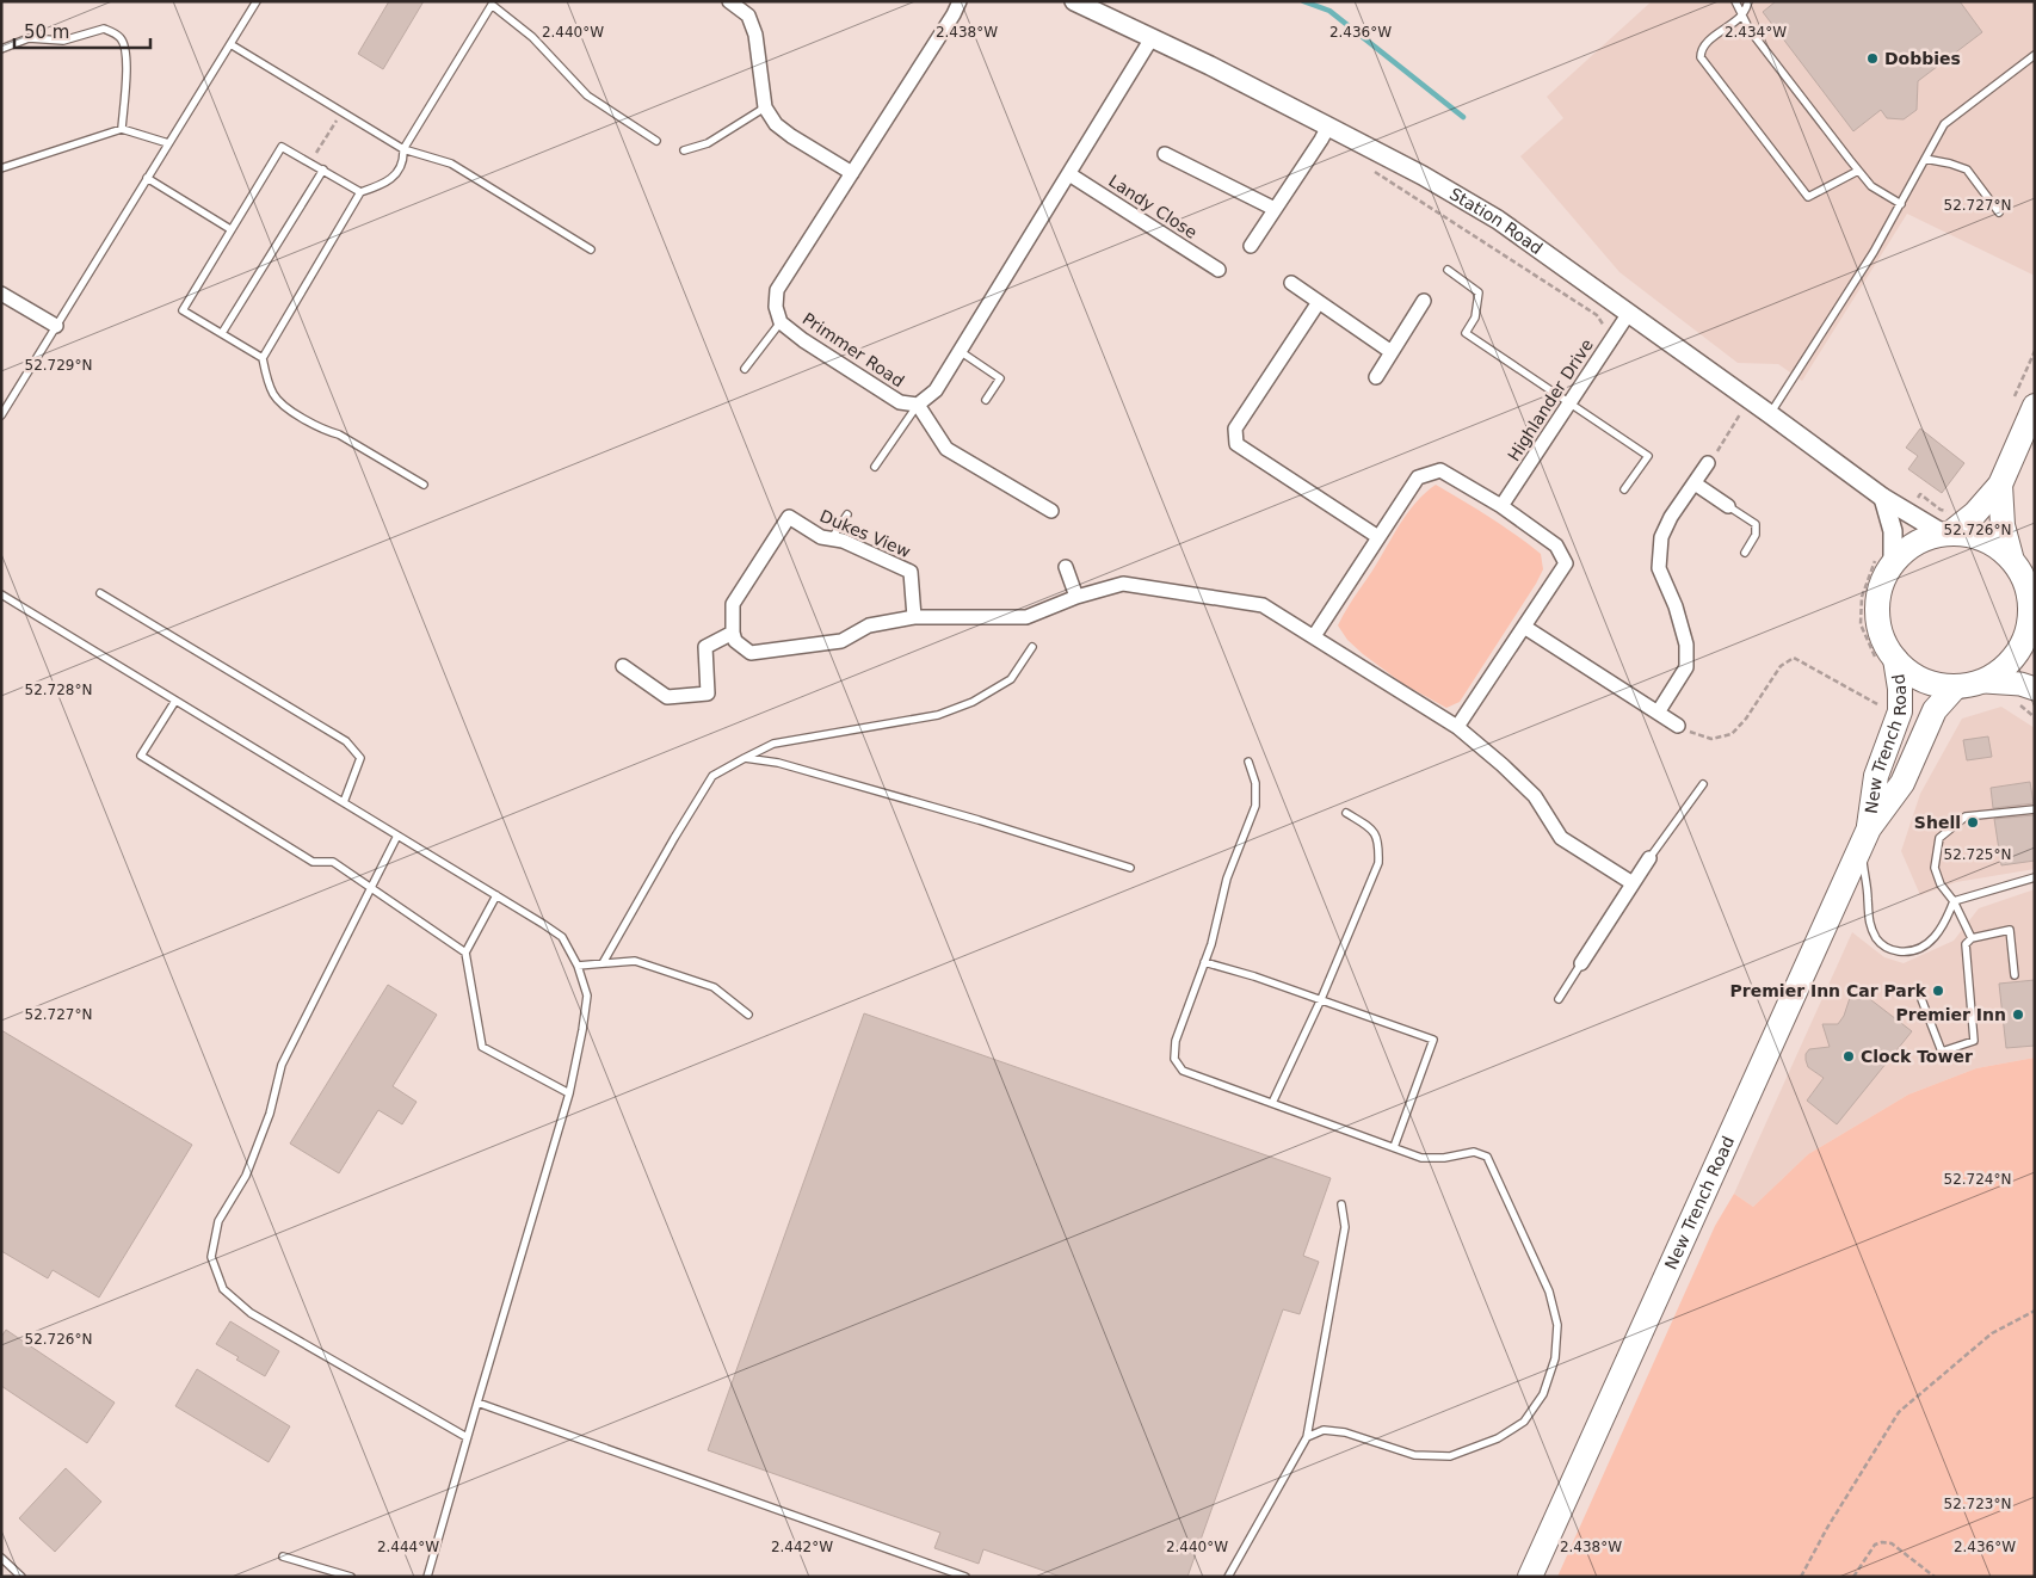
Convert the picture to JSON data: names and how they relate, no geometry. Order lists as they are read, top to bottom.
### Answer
{
  "streets": {
    "highway": ["New Trench Road"],
    "street": [
      "Landy Close",
      "Station Road",
      "Primmer Road",
      "Highlander Drive",
      "Dukes View"
    ]
  },
  "crossings": [
    ["Station Road", "Highlander Drive"],
    ["Station Road", "New Trench Road"]
  ],
  "places": [
    "Dobbies",
    "Shell",
    "Premier Inn Car Park",
    "Premier Inn",
    "Clock Tower"
  ],
  "scale_bar": "50 m",
  "coordinates": [
    "2.436°W",
    "2.434°W",
    "2.440°W",
    "2.438°W",
    "52.727°N",
    "52.729°N",
    "52.726°N",
    "52.728°N",
    "52.725°N",
    "52.724°N",
    "52.723°N",
    "2.444°W",
    "2.442°W"
  ]
}
